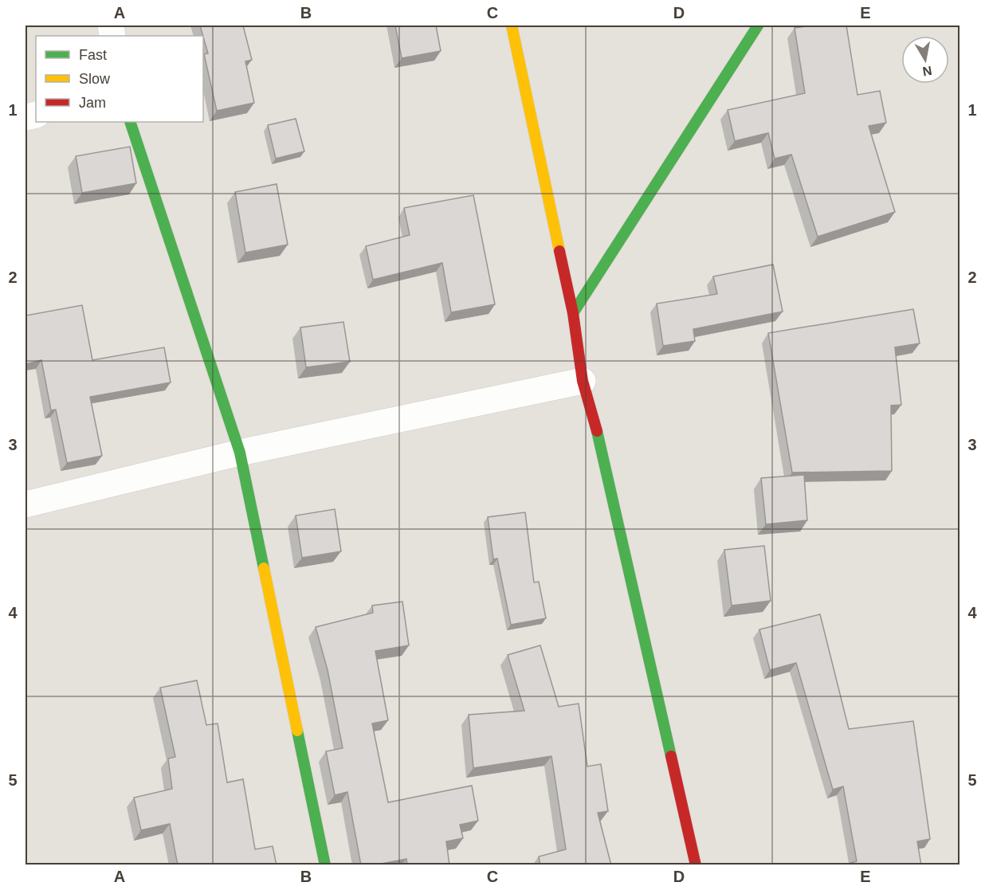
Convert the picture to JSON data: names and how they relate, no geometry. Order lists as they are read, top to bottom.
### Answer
{
  "legend": ["Fast", "Slow", "Jam"],
  "north": "bottom",
  "grid": {
    "columns": [
      "A",
      "B",
      "C",
      "D",
      "E"
    ],
    "rows": [
      "1",
      "2",
      "3",
      "4",
      "5"
    ]
  }
}
